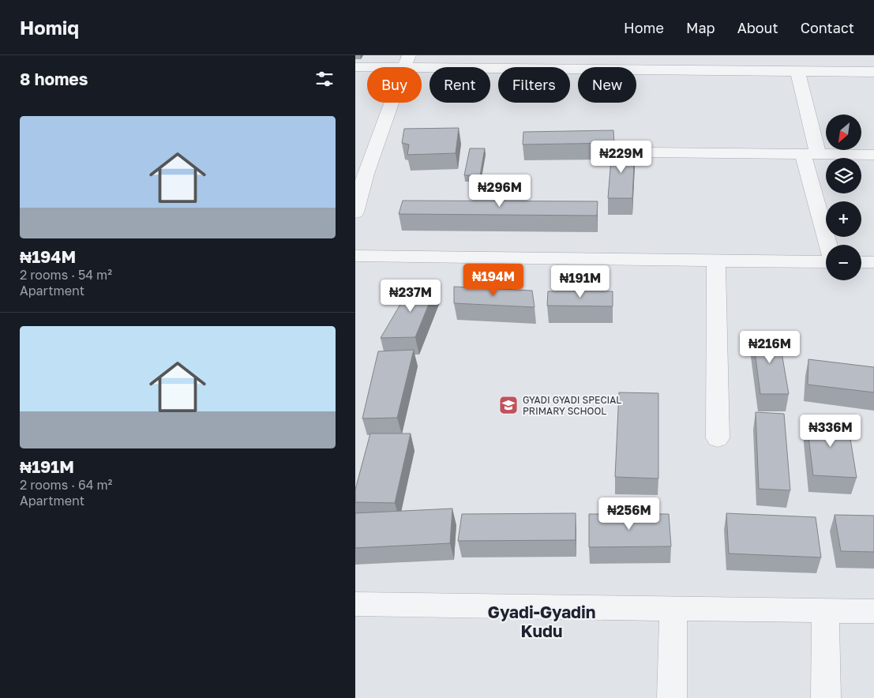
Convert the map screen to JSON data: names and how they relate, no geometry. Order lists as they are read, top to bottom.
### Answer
{
  "districts": ["Gyadi-Gyadin Kudu"],
  "places": {
    "school or university": ["GYADI GYADI SPECIAL PRIMARY SCHOOL"]
  },
  "north": "bottom left",
  "page": {
    "header": "Homiq",
    "nav": [
      "Home",
      "Map",
      "About",
      "Contact"
    ],
    "heading": "8 homes",
    "chip": [
      "Buy",
      "Rent",
      "Filters",
      "New"
    ],
    "list": [
      {
        "name": "₦194M",
        "note": "2 rooms · 54 m² · Apartment"
      },
      {
        "name": "₦191M",
        "note": "2 rooms · 64 m² · Apartment"
      }
    ],
    "map_buttons": ["+", "−"],
    "price": [
      "₦229M",
      "₦296M",
      "₦194M",
      "₦191M",
      "₦237M",
      "₦216M",
      "₦336M",
      "₦256M"
    ]
  }
}
